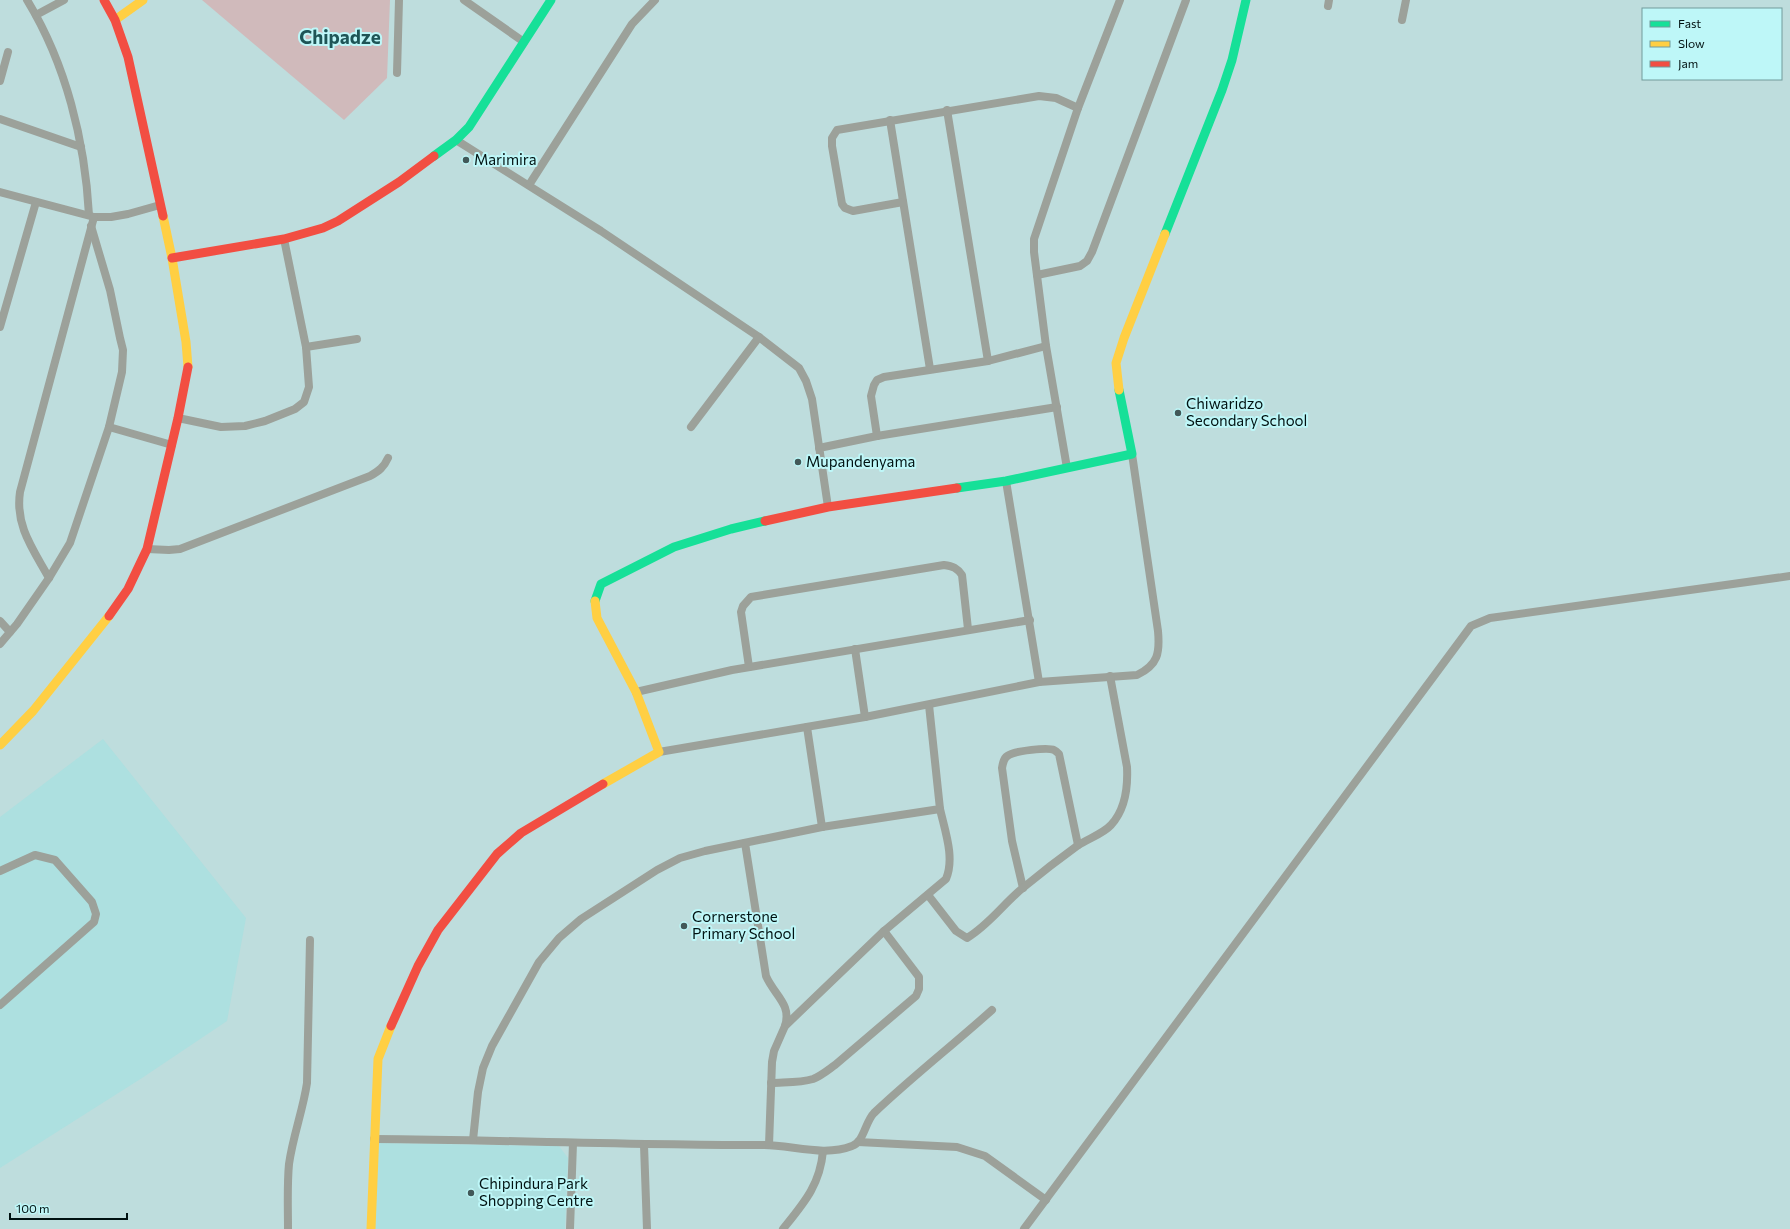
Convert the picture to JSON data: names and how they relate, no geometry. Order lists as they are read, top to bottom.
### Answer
{
  "districts": ["Chipadze"],
  "places": [
    "Marimira",
    "Chiwaridzo Secondary School",
    "Mupandenyama",
    "Cornerstone Primary School",
    "Chipindura Park Shopping Centre"
  ],
  "legend": ["Fast", "Slow", "Jam"],
  "scale_bar": "100 m"
}
